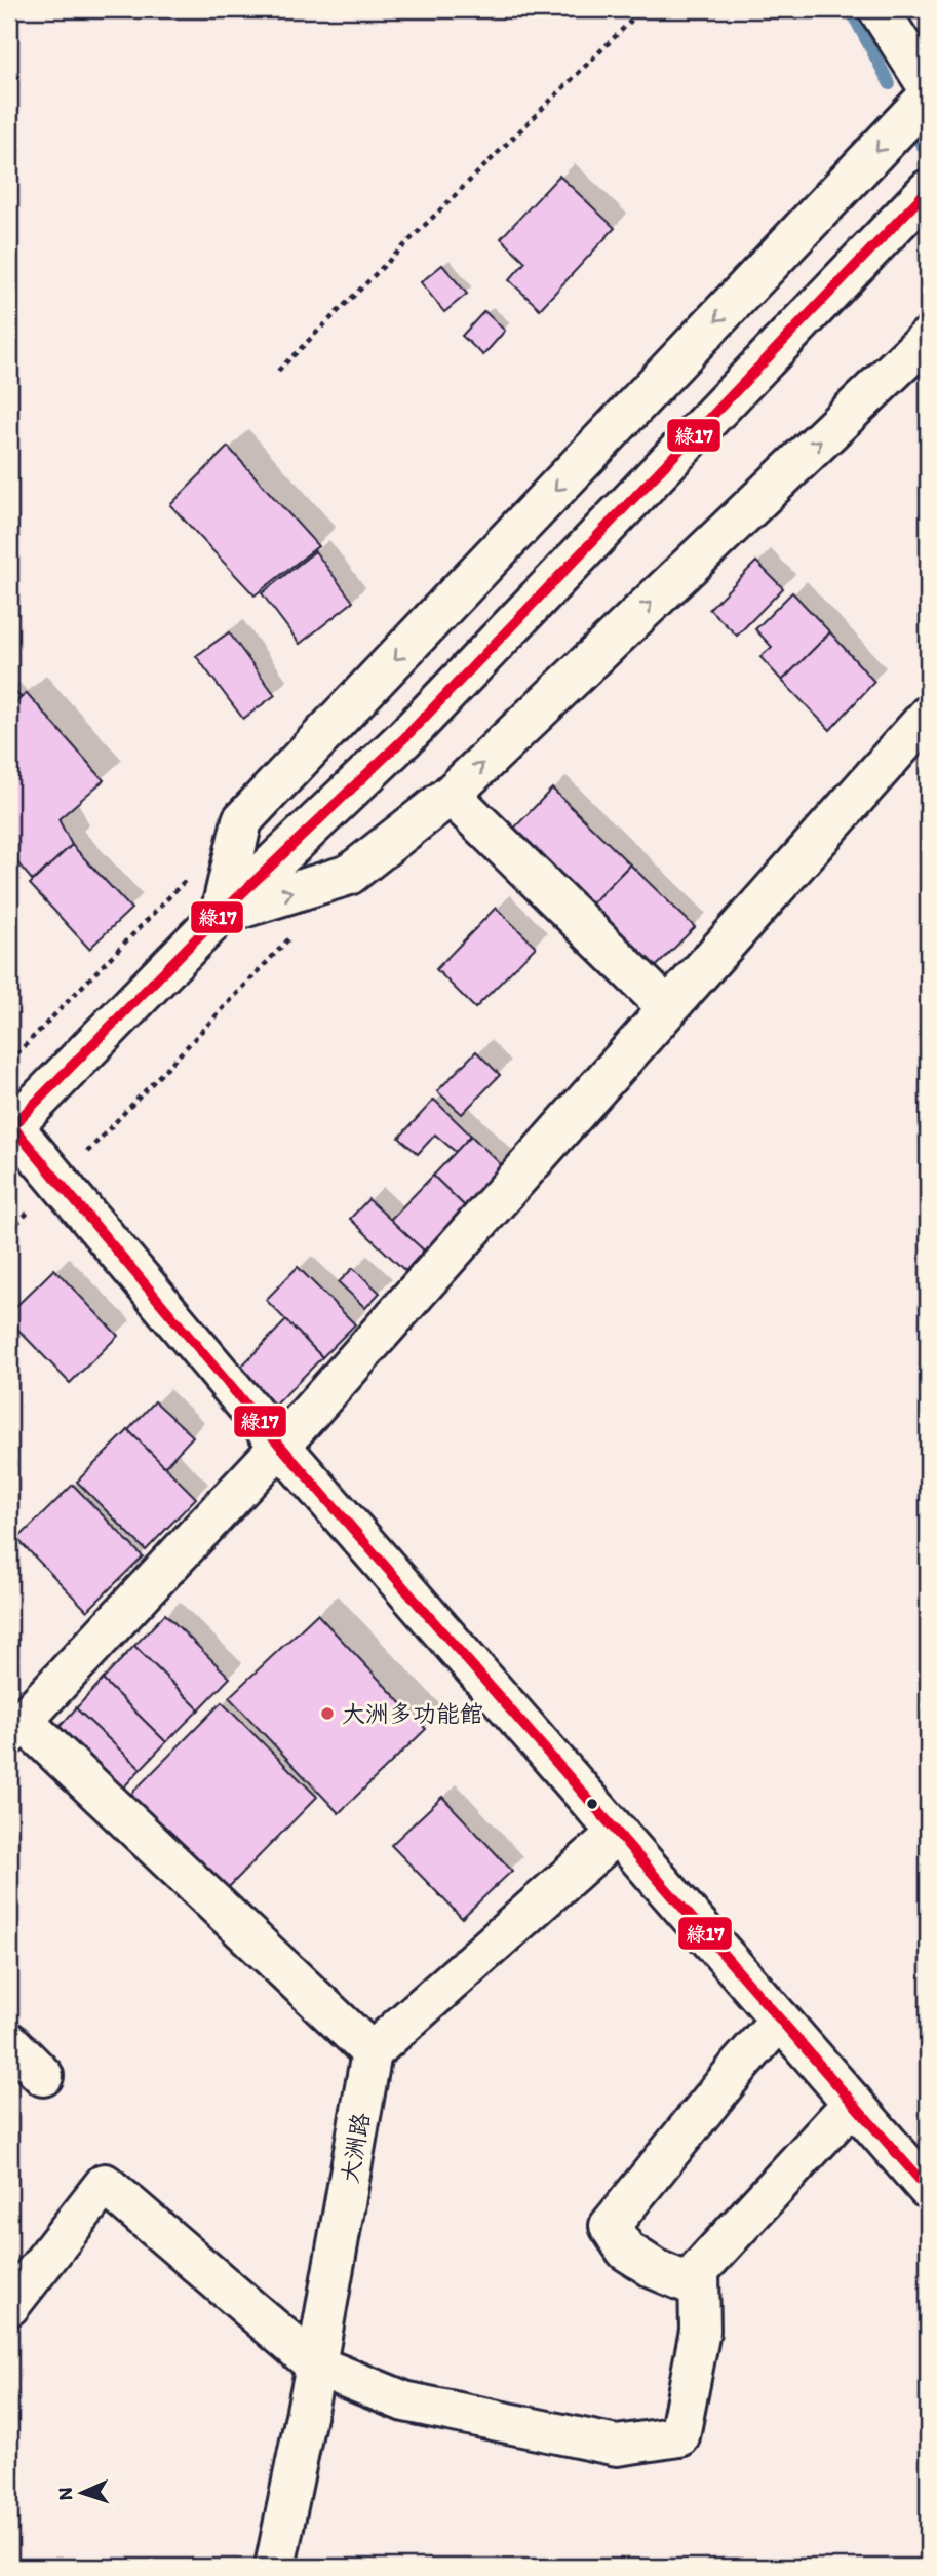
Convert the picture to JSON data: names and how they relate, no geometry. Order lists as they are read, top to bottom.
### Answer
{
  "streets": {
    "street": ["大洲路"]
  },
  "places": ["大洲多功能館"],
  "lines": ["transit line 綠17"],
  "north": "left"
}
